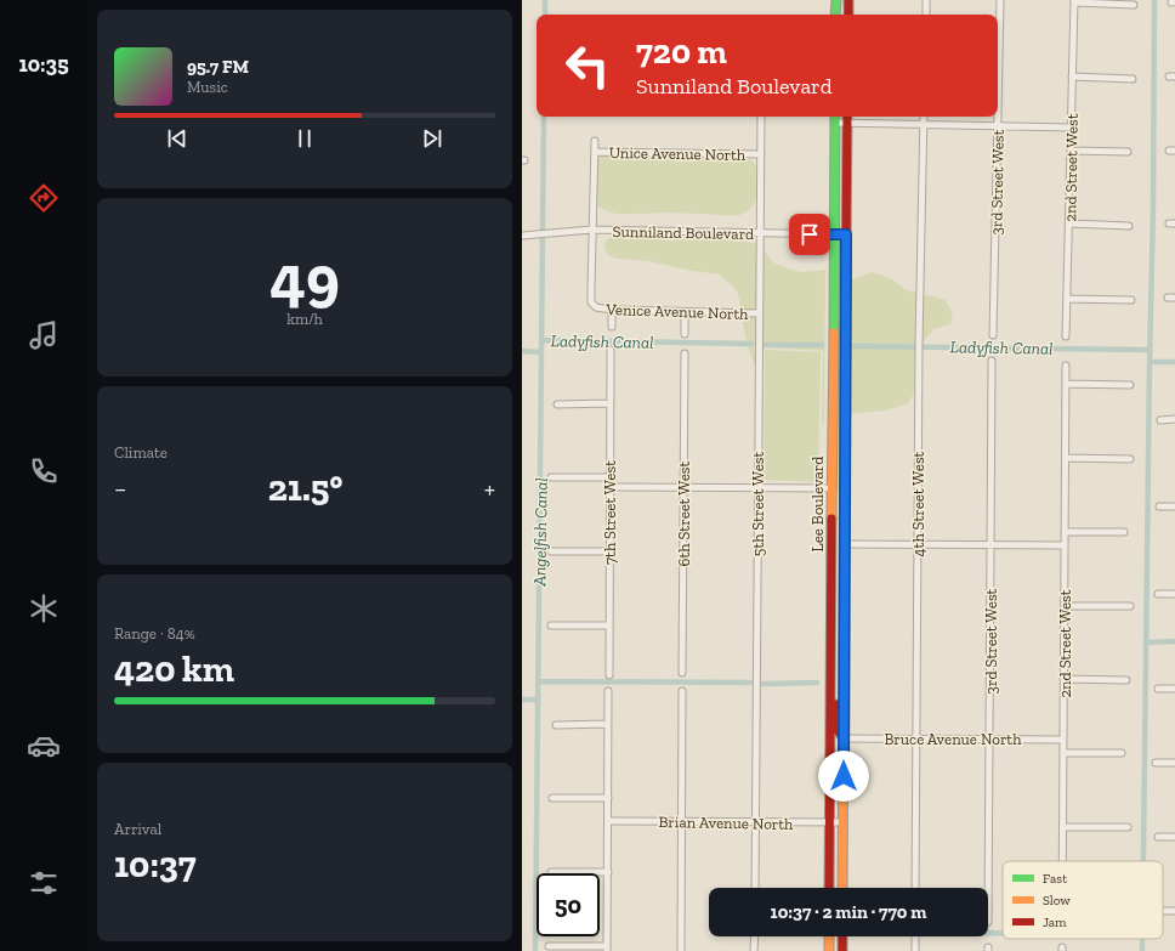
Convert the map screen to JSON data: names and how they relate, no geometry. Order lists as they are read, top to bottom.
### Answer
{
  "streets": {
    "main road": ["Lee Boulevard"],
    "street": [
      "Unice Avenue North",
      "2nd Street West",
      "3rd Street West",
      "Sunniland Boulevard",
      "Venice Avenue North",
      "5th Street West",
      "4th Street West",
      "7th Street West",
      "6th Street West",
      "Bruce Avenue North",
      "Brian Avenue North"
    ]
  },
  "crossings": [
    ["Unice Avenue North", "5th Street West"],
    ["2nd Street West", "Bruce Avenue North"],
    ["3rd Street West", "Bruce Avenue North"],
    ["Sunniland Boulevard", "Venice Avenue North"],
    ["Sunniland Boulevard", "5th Street West"],
    ["Sunniland Boulevard", "Lee Boulevard"],
    ["Venice Avenue North", "5th Street West"],
    ["5th Street West", "Brian Avenue North"],
    ["Lee Boulevard", "Bruce Avenue North"],
    ["Lee Boulevard", "Brian Avenue North"],
    ["4th Street West", "Bruce Avenue North"]
  ],
  "water": ["Ladyfish Canal", "Angelfish Canal"],
  "legend": ["Fast", "Slow", "Jam"],
  "page": {
    "tabs": "10:35",
    "turn": ["720 m", "Sunniland Boulevard"],
    "song": ["95.7 FM", "Music"],
    "tile": [
      ["49", "km/h"],
      "Climate",
      ["Range · 84%", "420 km"],
      ["Arrival", "10:37"]
    ],
    "heat": ["−", "21.5°", "+"],
    "limit": "50",
    "trip": "10:37 · 2 min · 770 m"
  }
}
